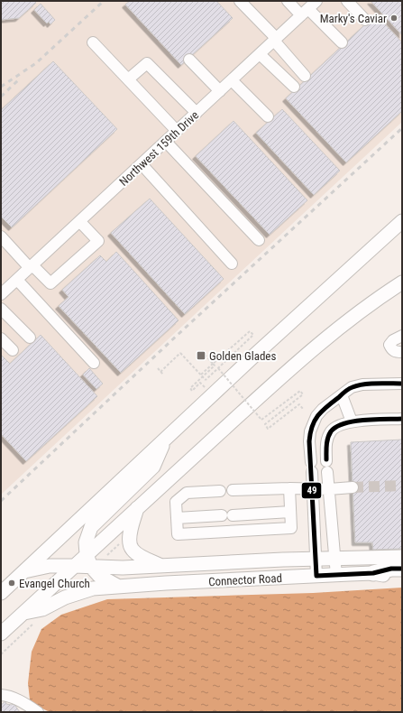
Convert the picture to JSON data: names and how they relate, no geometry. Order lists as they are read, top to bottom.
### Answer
{
  "streets": {
    "main road": ["Connector Road"],
    "street": ["Northwest 159th Drive"]
  },
  "places": {
    "other": ["Marky's Caviar", "Evangel Church"],
    "transit": ["Golden Glades"]
  },
  "lines": ["transit line 49"]
}
